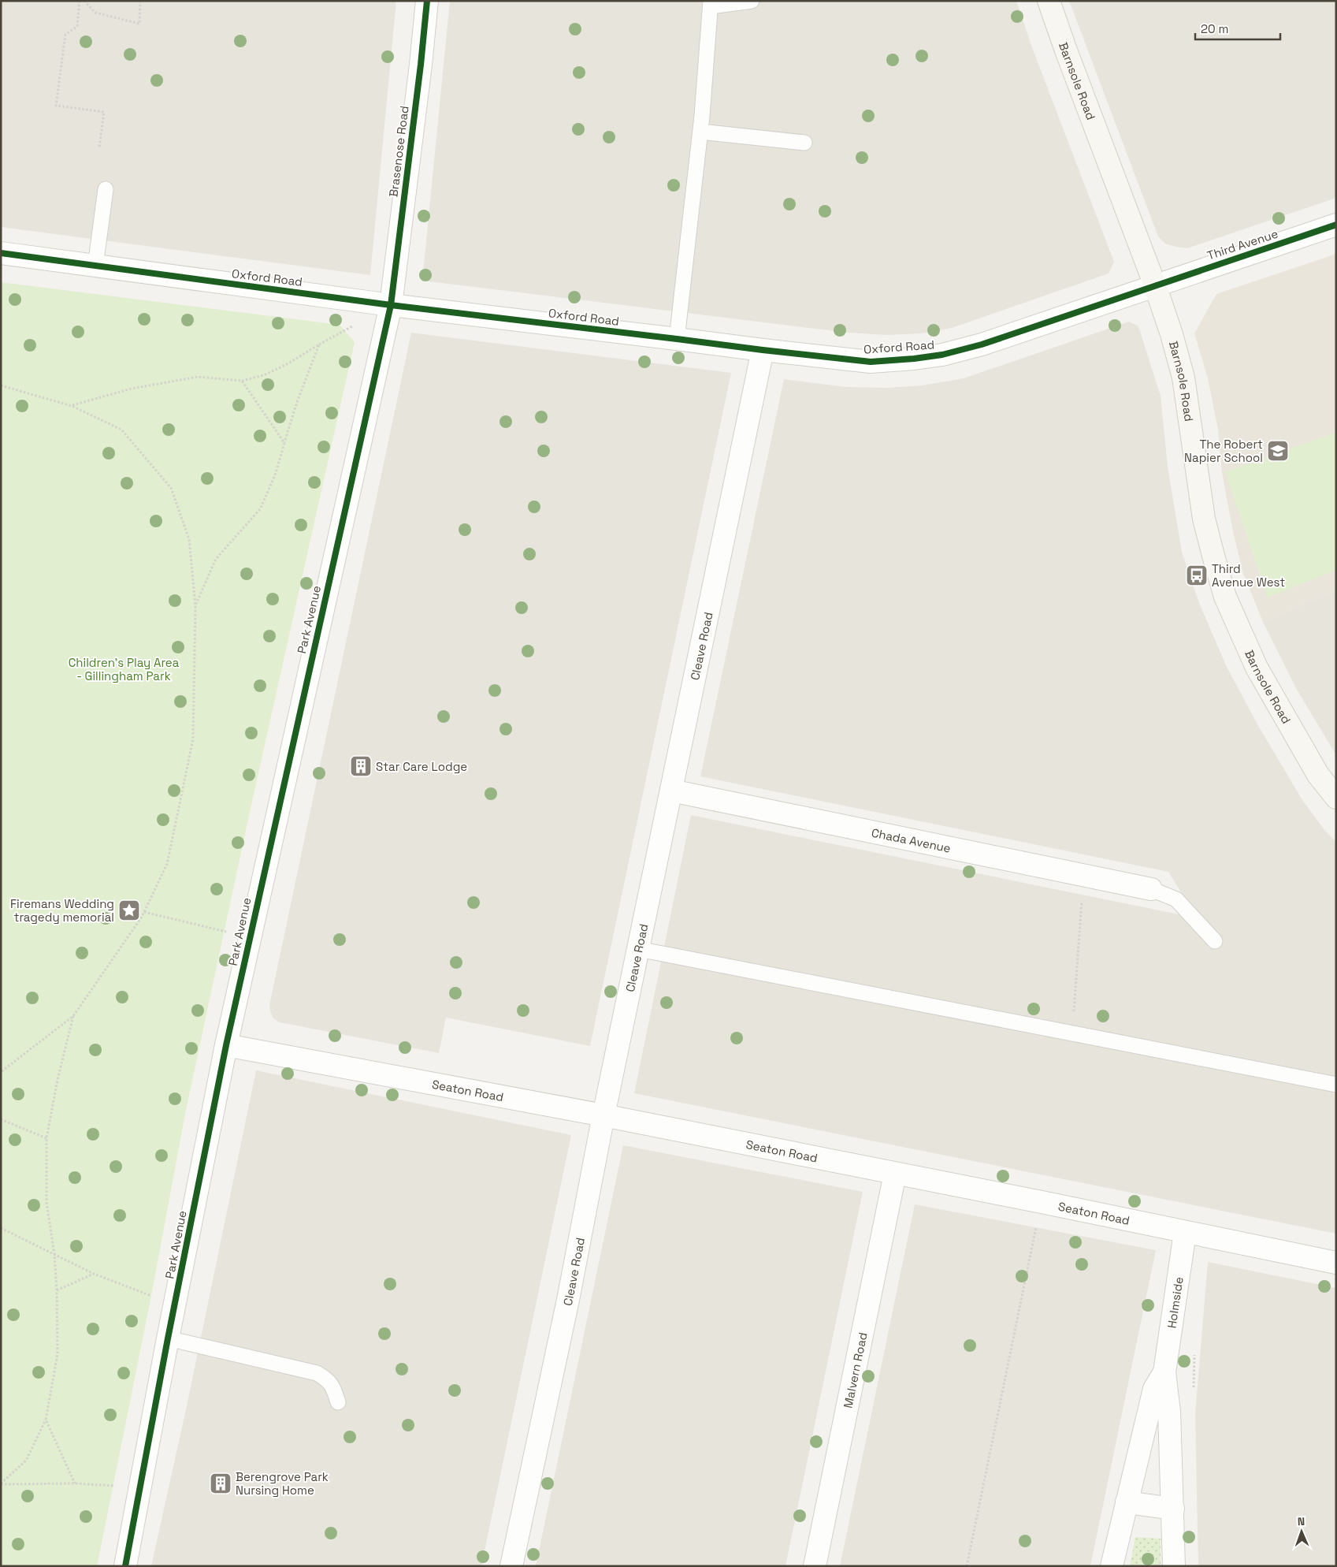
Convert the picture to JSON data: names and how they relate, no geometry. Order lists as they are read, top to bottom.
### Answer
{
  "streets": {
    "street": [
      "Barnsole Road",
      "Brasenose Road",
      "Third Avenue",
      "Oxford Road",
      "Park Avenue",
      "Cleave Road",
      "Chada Avenue",
      "Seaton Road",
      "Holmside",
      "Malvern Road"
    ]
  },
  "crossings": [
    ["Barnsole Road", "Third Avenue"],
    ["Barnsole Road", "Oxford Road"],
    ["Brasenose Road", "Oxford Road"],
    ["Brasenose Road", "Park Avenue"],
    ["Third Avenue", "Oxford Road"],
    ["Oxford Road", "Park Avenue"],
    ["Oxford Road", "Cleave Road"],
    ["Park Avenue", "Seaton Road"],
    ["Cleave Road", "Chada Avenue"],
    ["Cleave Road", "Seaton Road"],
    ["Seaton Road", "Holmside"],
    ["Seaton Road", "Malvern Road"]
  ],
  "parks": ["Children's Play Area - Gillingham Park"],
  "places": {
    "school or university": ["The Robert Napier School"],
    "bus stop": ["Third Avenue West"],
    "building": ["Star Care Lodge", "Berengrove Park Nursing Home"],
    "place": ["Firemans Wedding tragedy memorial"]
  },
  "scale_bar": "20 m",
  "north": "top"
}
